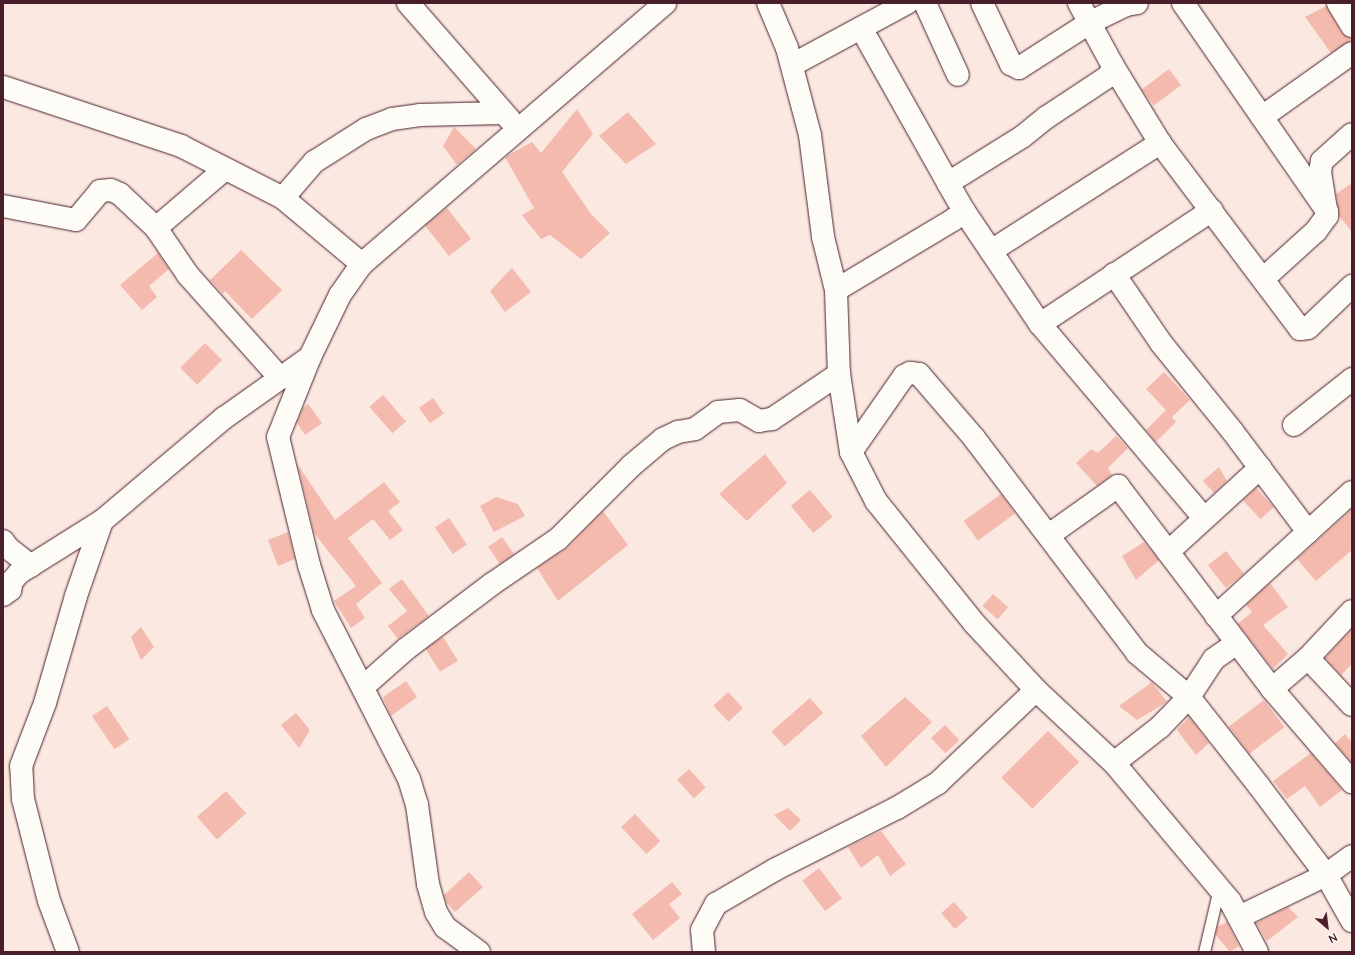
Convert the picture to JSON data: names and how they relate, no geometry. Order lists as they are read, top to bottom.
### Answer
{
  "north": "bottom right"
}
